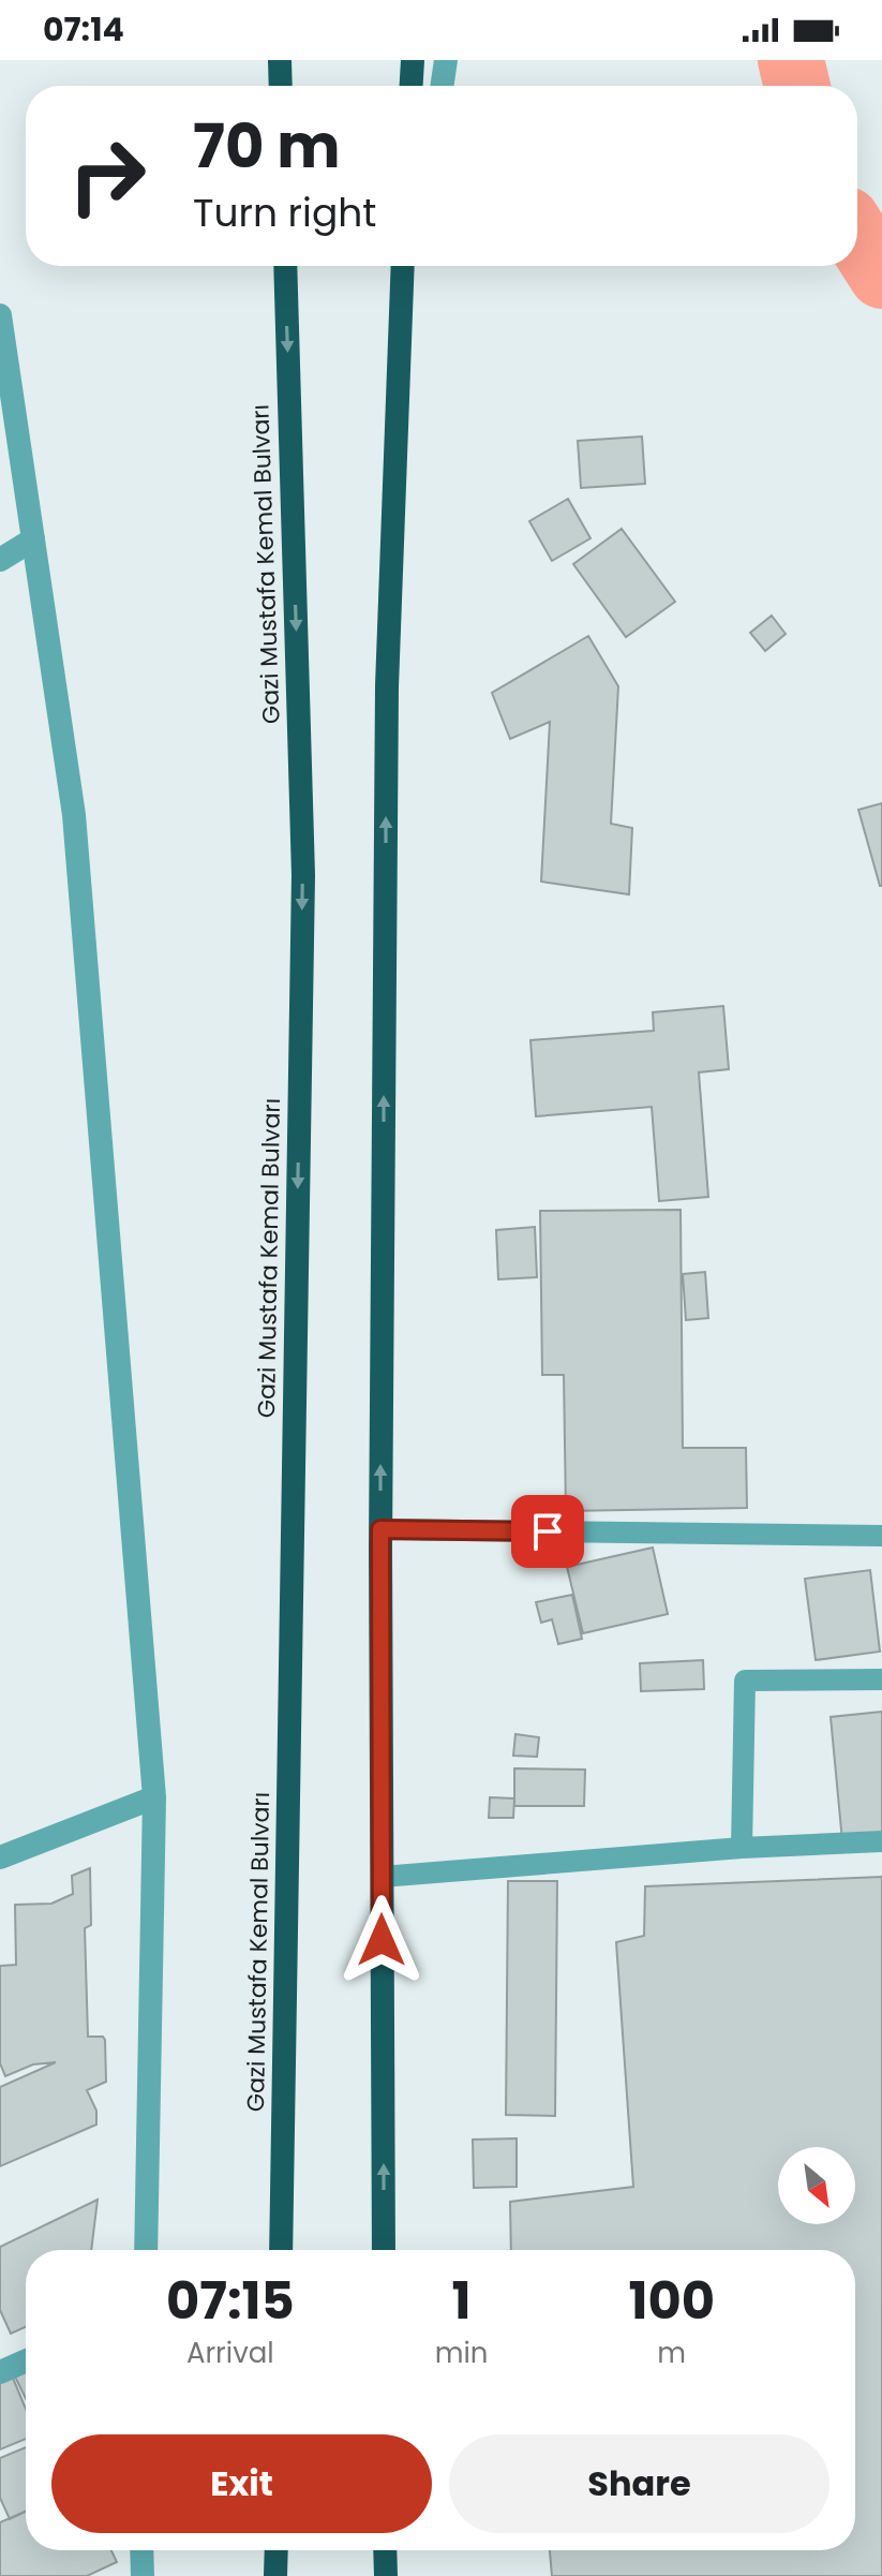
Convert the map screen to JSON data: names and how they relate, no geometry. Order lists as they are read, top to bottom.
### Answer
{
  "streets": {
    "highway": ["Gazi Mustafa Kemal Bulvarı"]
  },
  "north": "bottom right",
  "page": {
    "status": "07:14",
    "turn": ["70 m", "Turn right"],
    "eta": [
      "07:15",
      "Arrival",
      "1",
      "min",
      "100",
      "m"
    ],
    "buttons": ["Exit", "Share"]
  }
}
